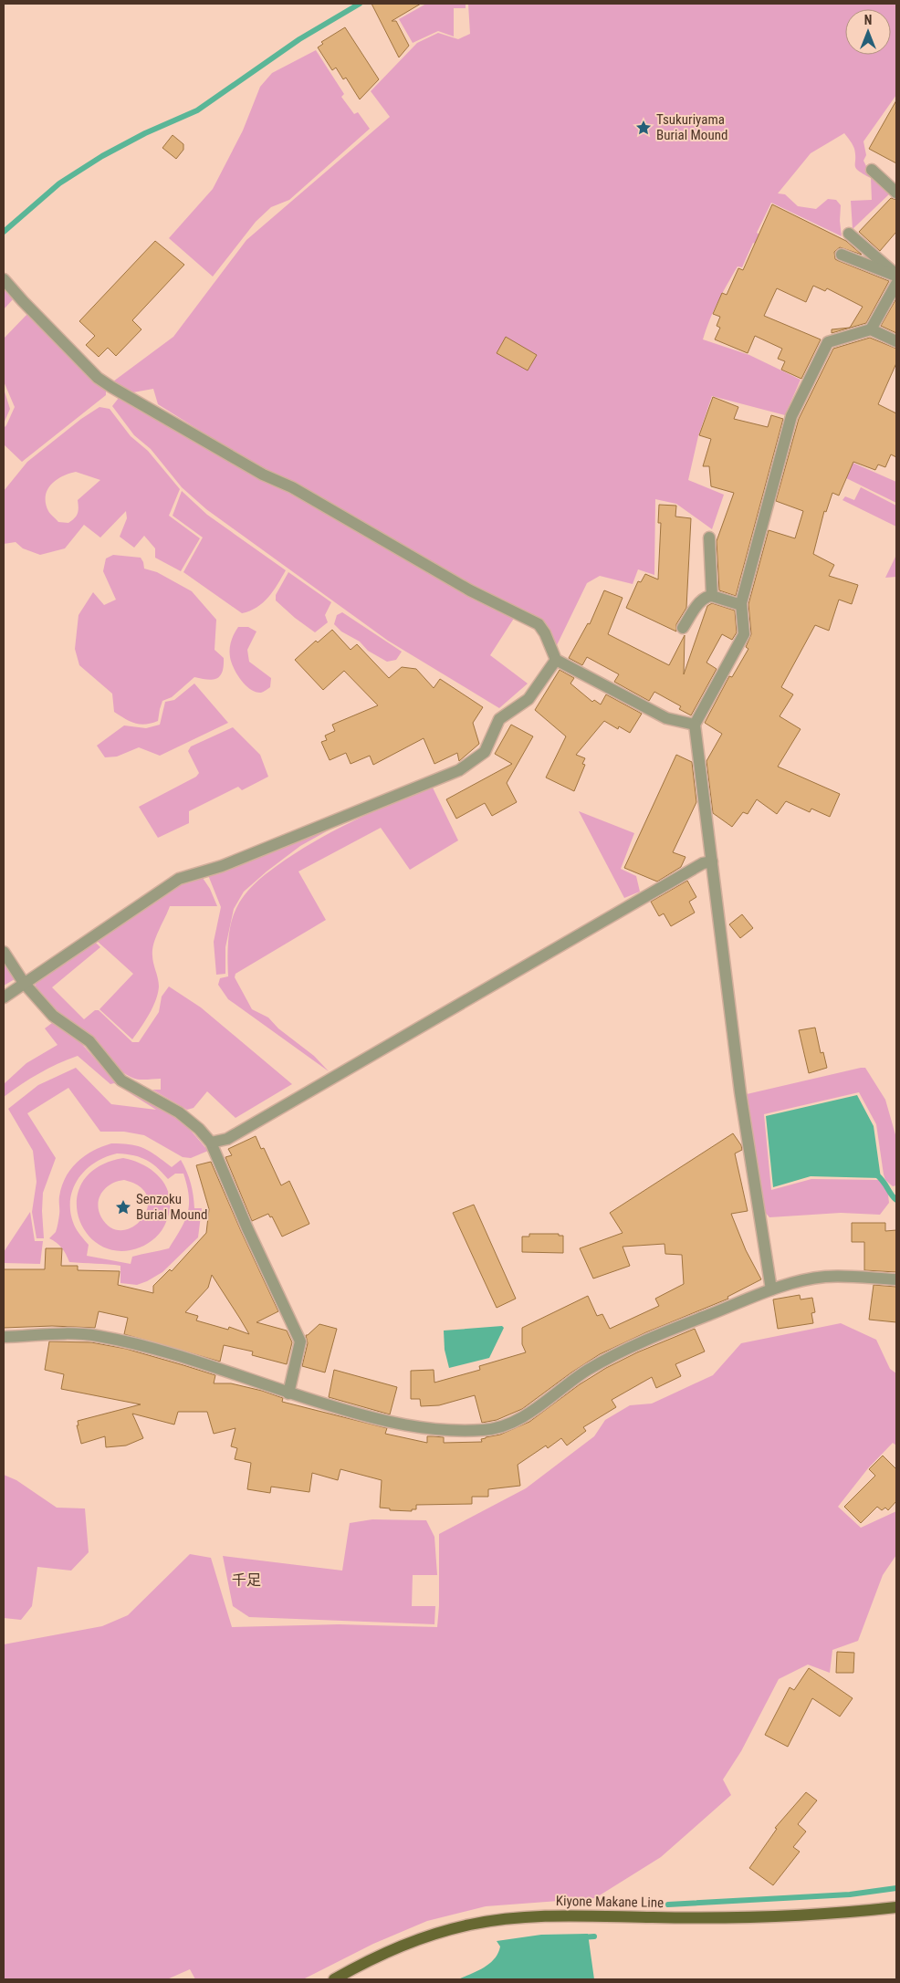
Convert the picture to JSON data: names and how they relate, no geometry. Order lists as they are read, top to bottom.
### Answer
{
  "streets": {
    "main road": ["Kiyone Makane Line"]
  },
  "districts": ["千足"],
  "places": {
    "place": ["Tsukuriyama Burial Mound", "Senzoku Burial Mound"]
  },
  "north": "top"
}
